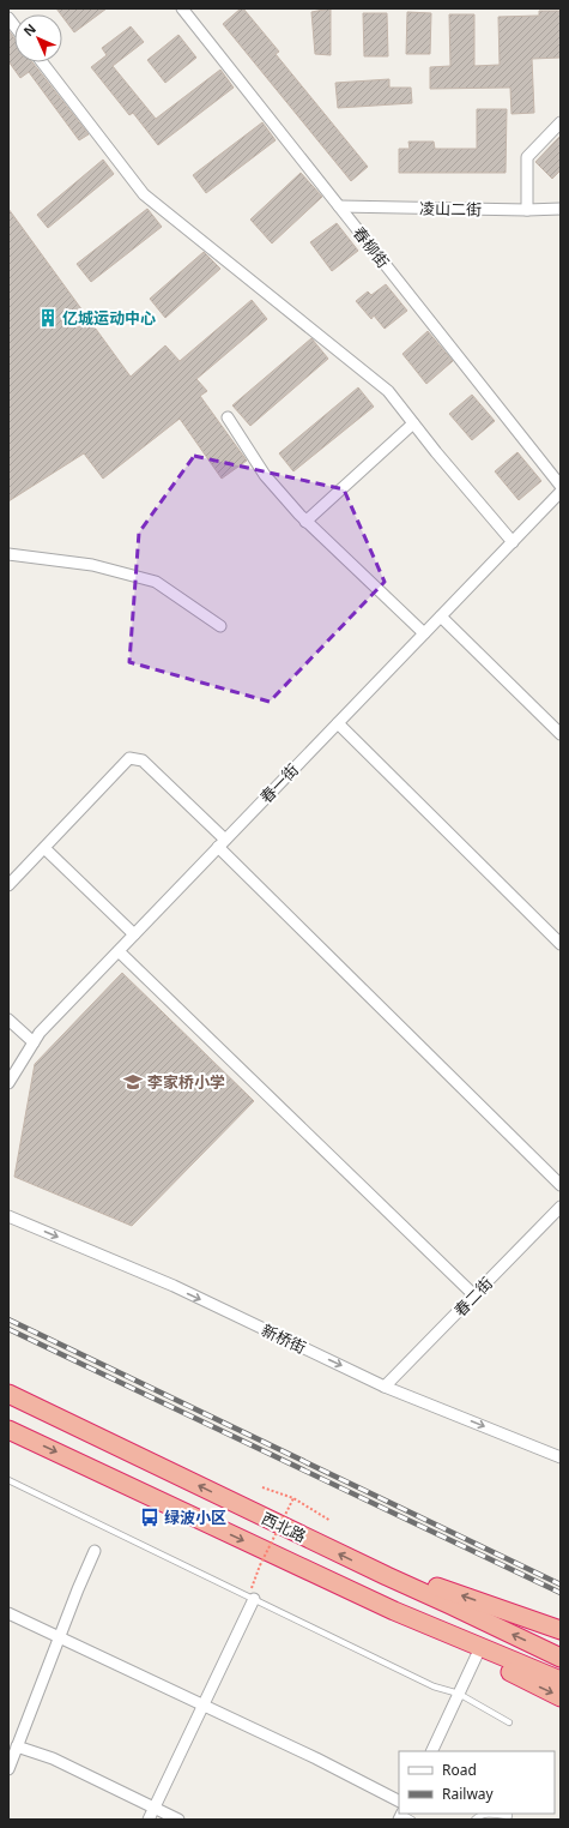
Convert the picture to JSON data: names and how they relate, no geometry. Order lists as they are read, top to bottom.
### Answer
{
  "streets": {
    "highway": ["西北路"],
    "street": [
      "凌山二街",
      "春柳街",
      "春一街",
      "春二街",
      "新桥街"
    ]
  },
  "crossings": [
    ["凌山二街", "春柳街"],
    ["春二街", "新桥街"]
  ],
  "one_way": ["新桥街"],
  "places": {
    "building": ["亿城运动中心"],
    "school or university": ["李家桥小学"],
    "bus stop": ["绿波小区"]
  },
  "legend": ["Road", "Railway"],
  "north": "top left"
}
